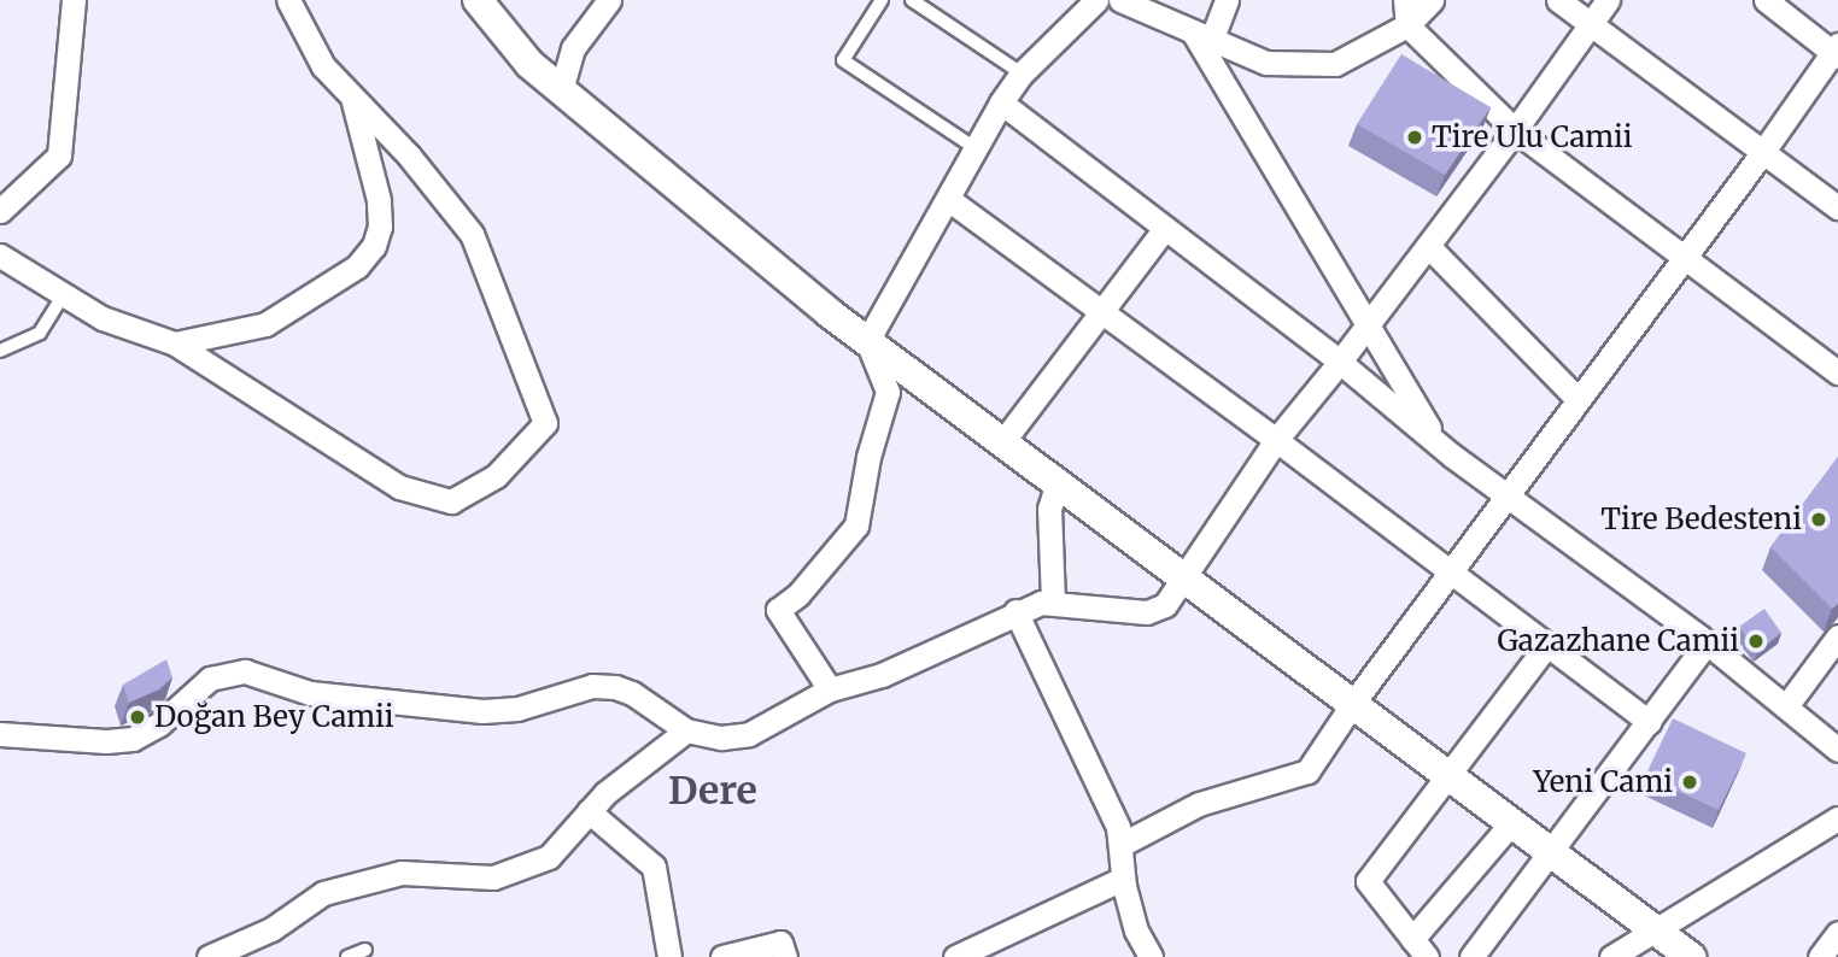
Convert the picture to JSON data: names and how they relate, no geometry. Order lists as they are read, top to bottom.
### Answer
{
  "districts": ["Dere"],
  "places": [
    "Tire Ulu Camii",
    "Tire Bedesteni",
    "Gazazhane Camii",
    "Doğan Bey Camii",
    "Yeni Cami"
  ]
}
